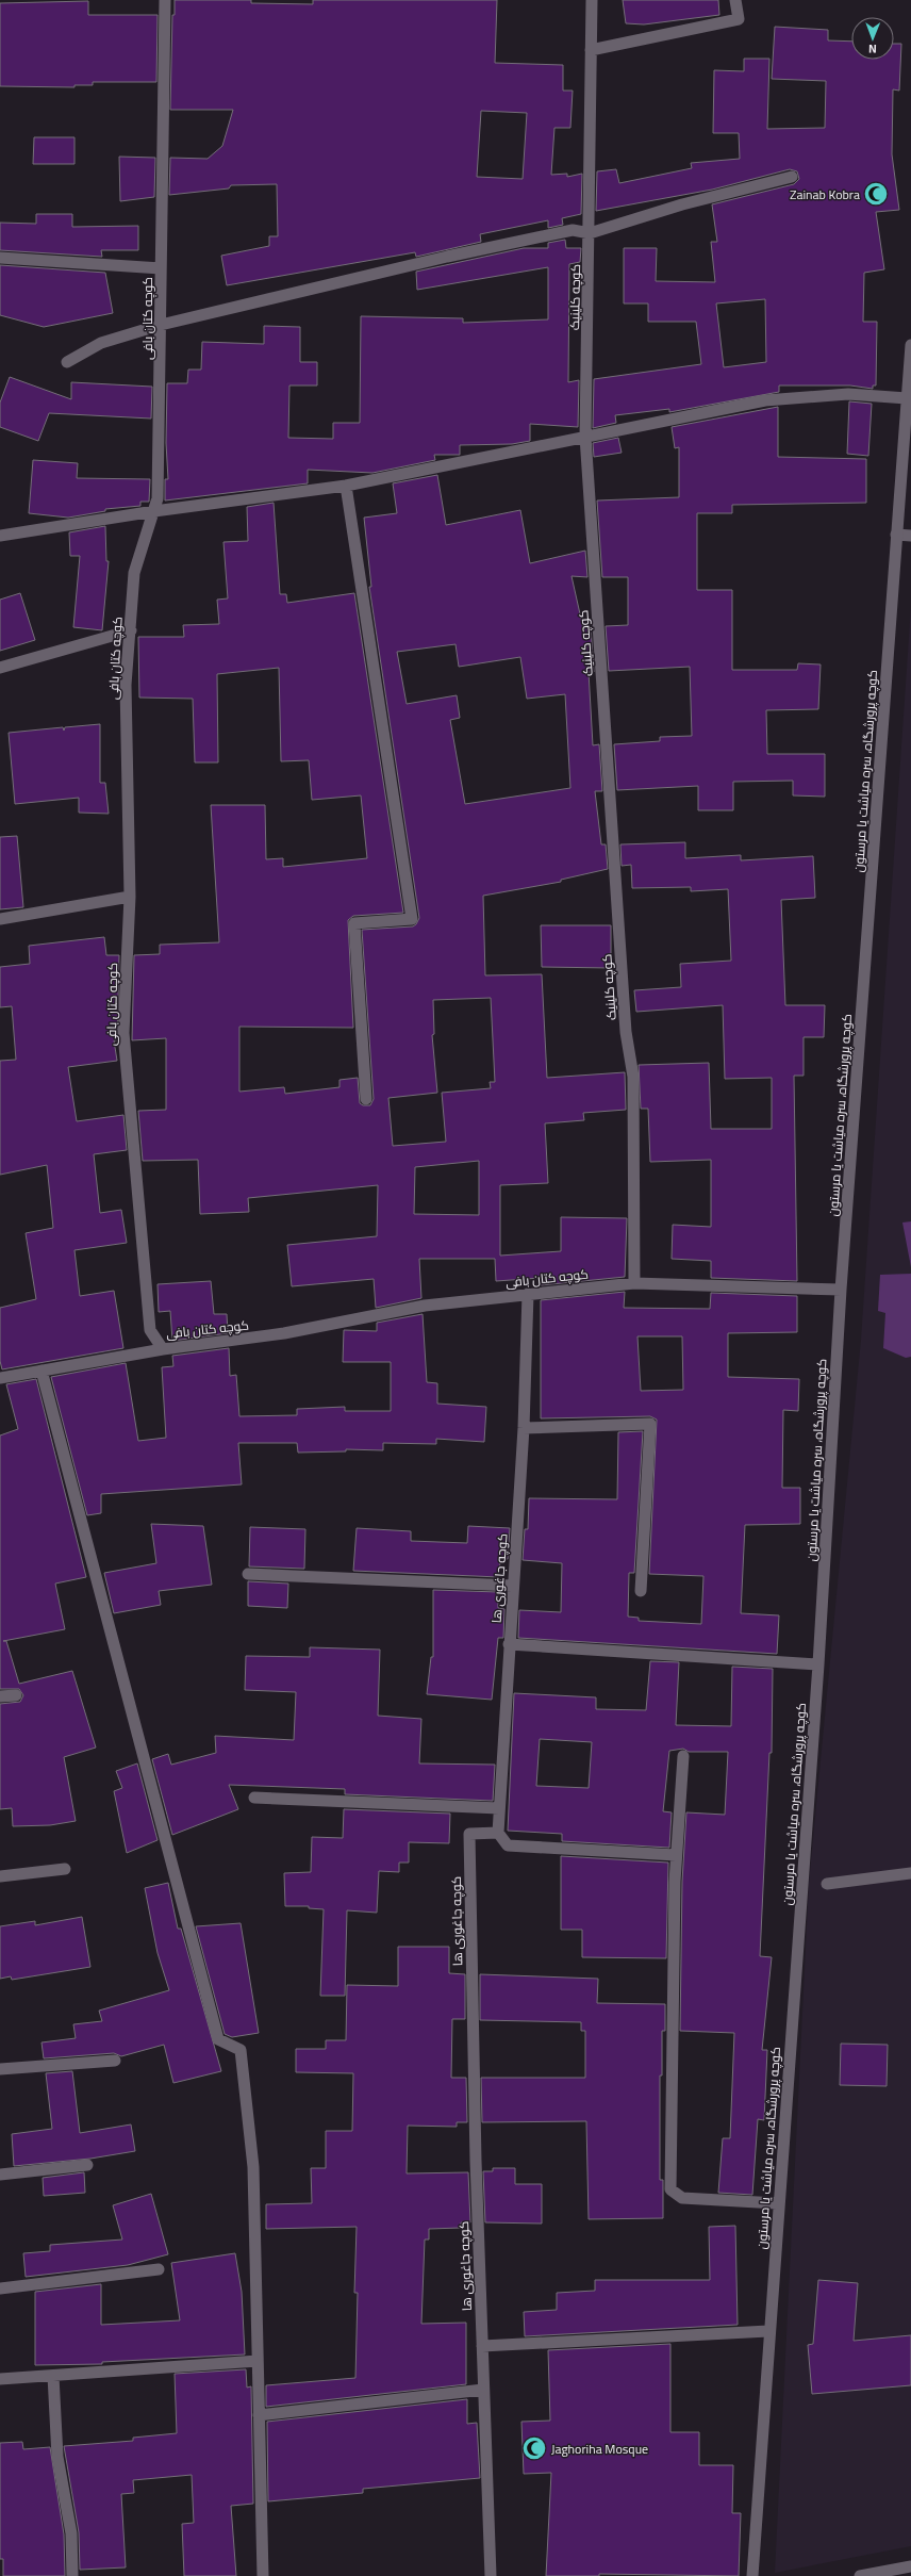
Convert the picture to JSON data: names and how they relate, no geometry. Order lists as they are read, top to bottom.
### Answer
{
  "streets": {
    "street": [
      "کوچه کلینیک",
      "کوچه کتان بافی",
      "کوچه پرورشگاه، سره میاشت یا مرستون",
      "کوچه جاغوری ها"
    ]
  },
  "crossings": [
    ["کوچه کلینیک", "کوچه کتان بافی"],
    ["کوچه کتان بافی", "کوچه پرورشگاه، سره میاشت یا مرستون"],
    ["کوچه کتان بافی", "کوچه جاغوری ها"]
  ],
  "places": {
    "mosque": ["Zainab Kobra", "Jaghoriha Mosque"]
  },
  "north": "bottom"
}
